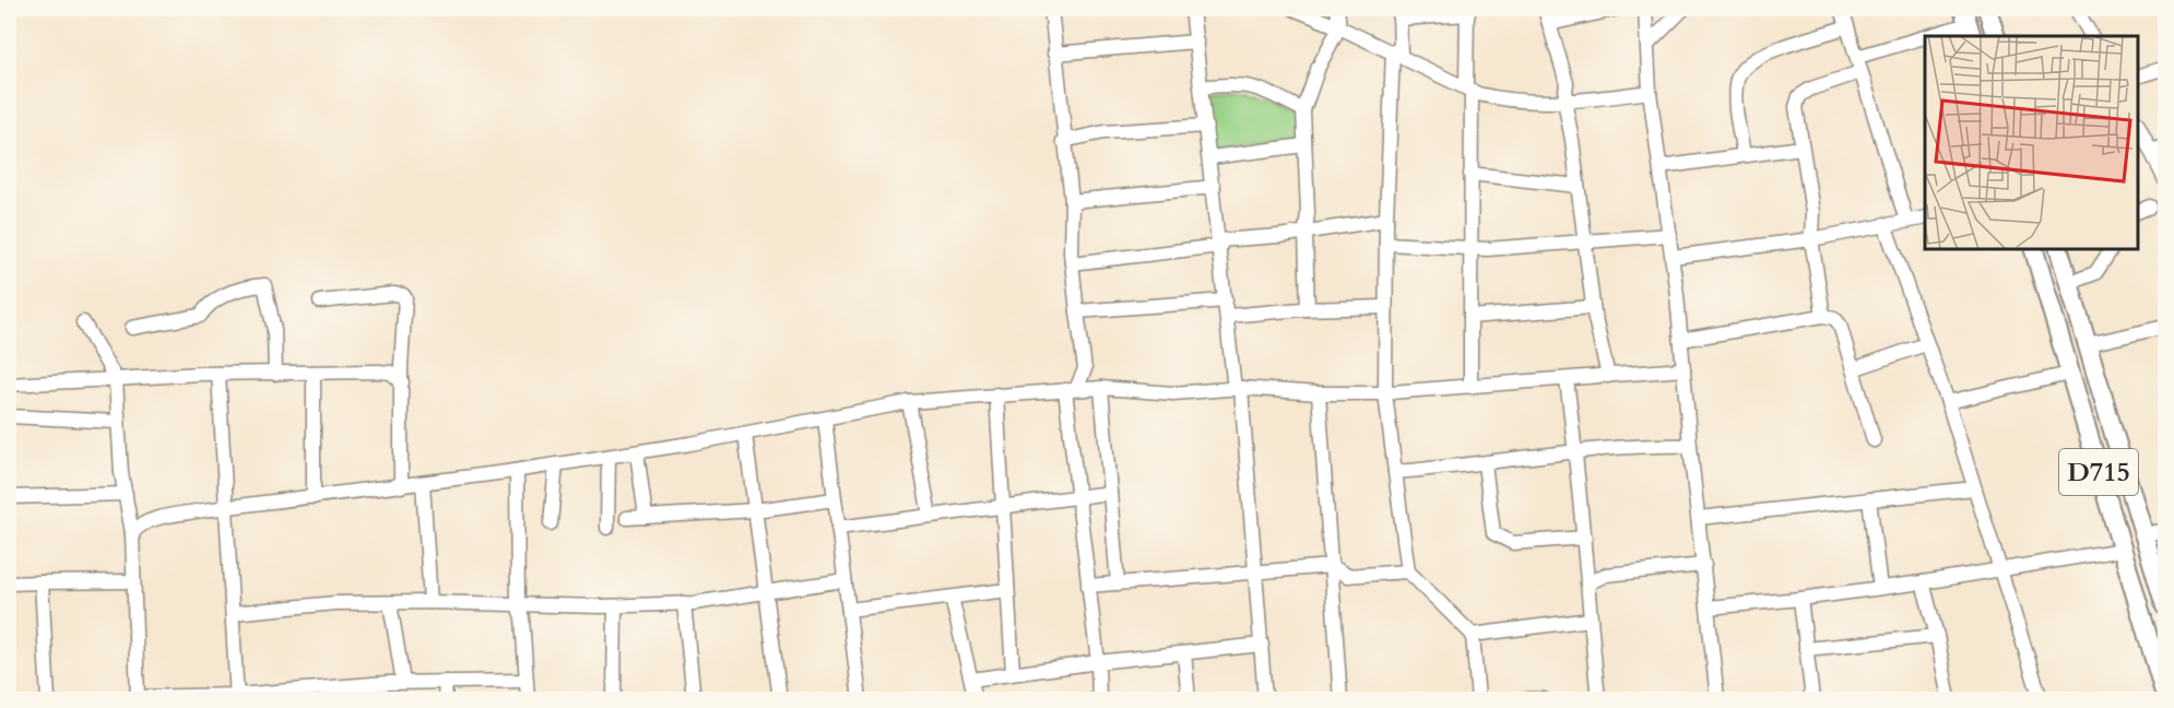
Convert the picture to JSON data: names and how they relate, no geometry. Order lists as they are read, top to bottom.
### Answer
{
  "streets": {
    "highway": ["D715"]
  }
}
